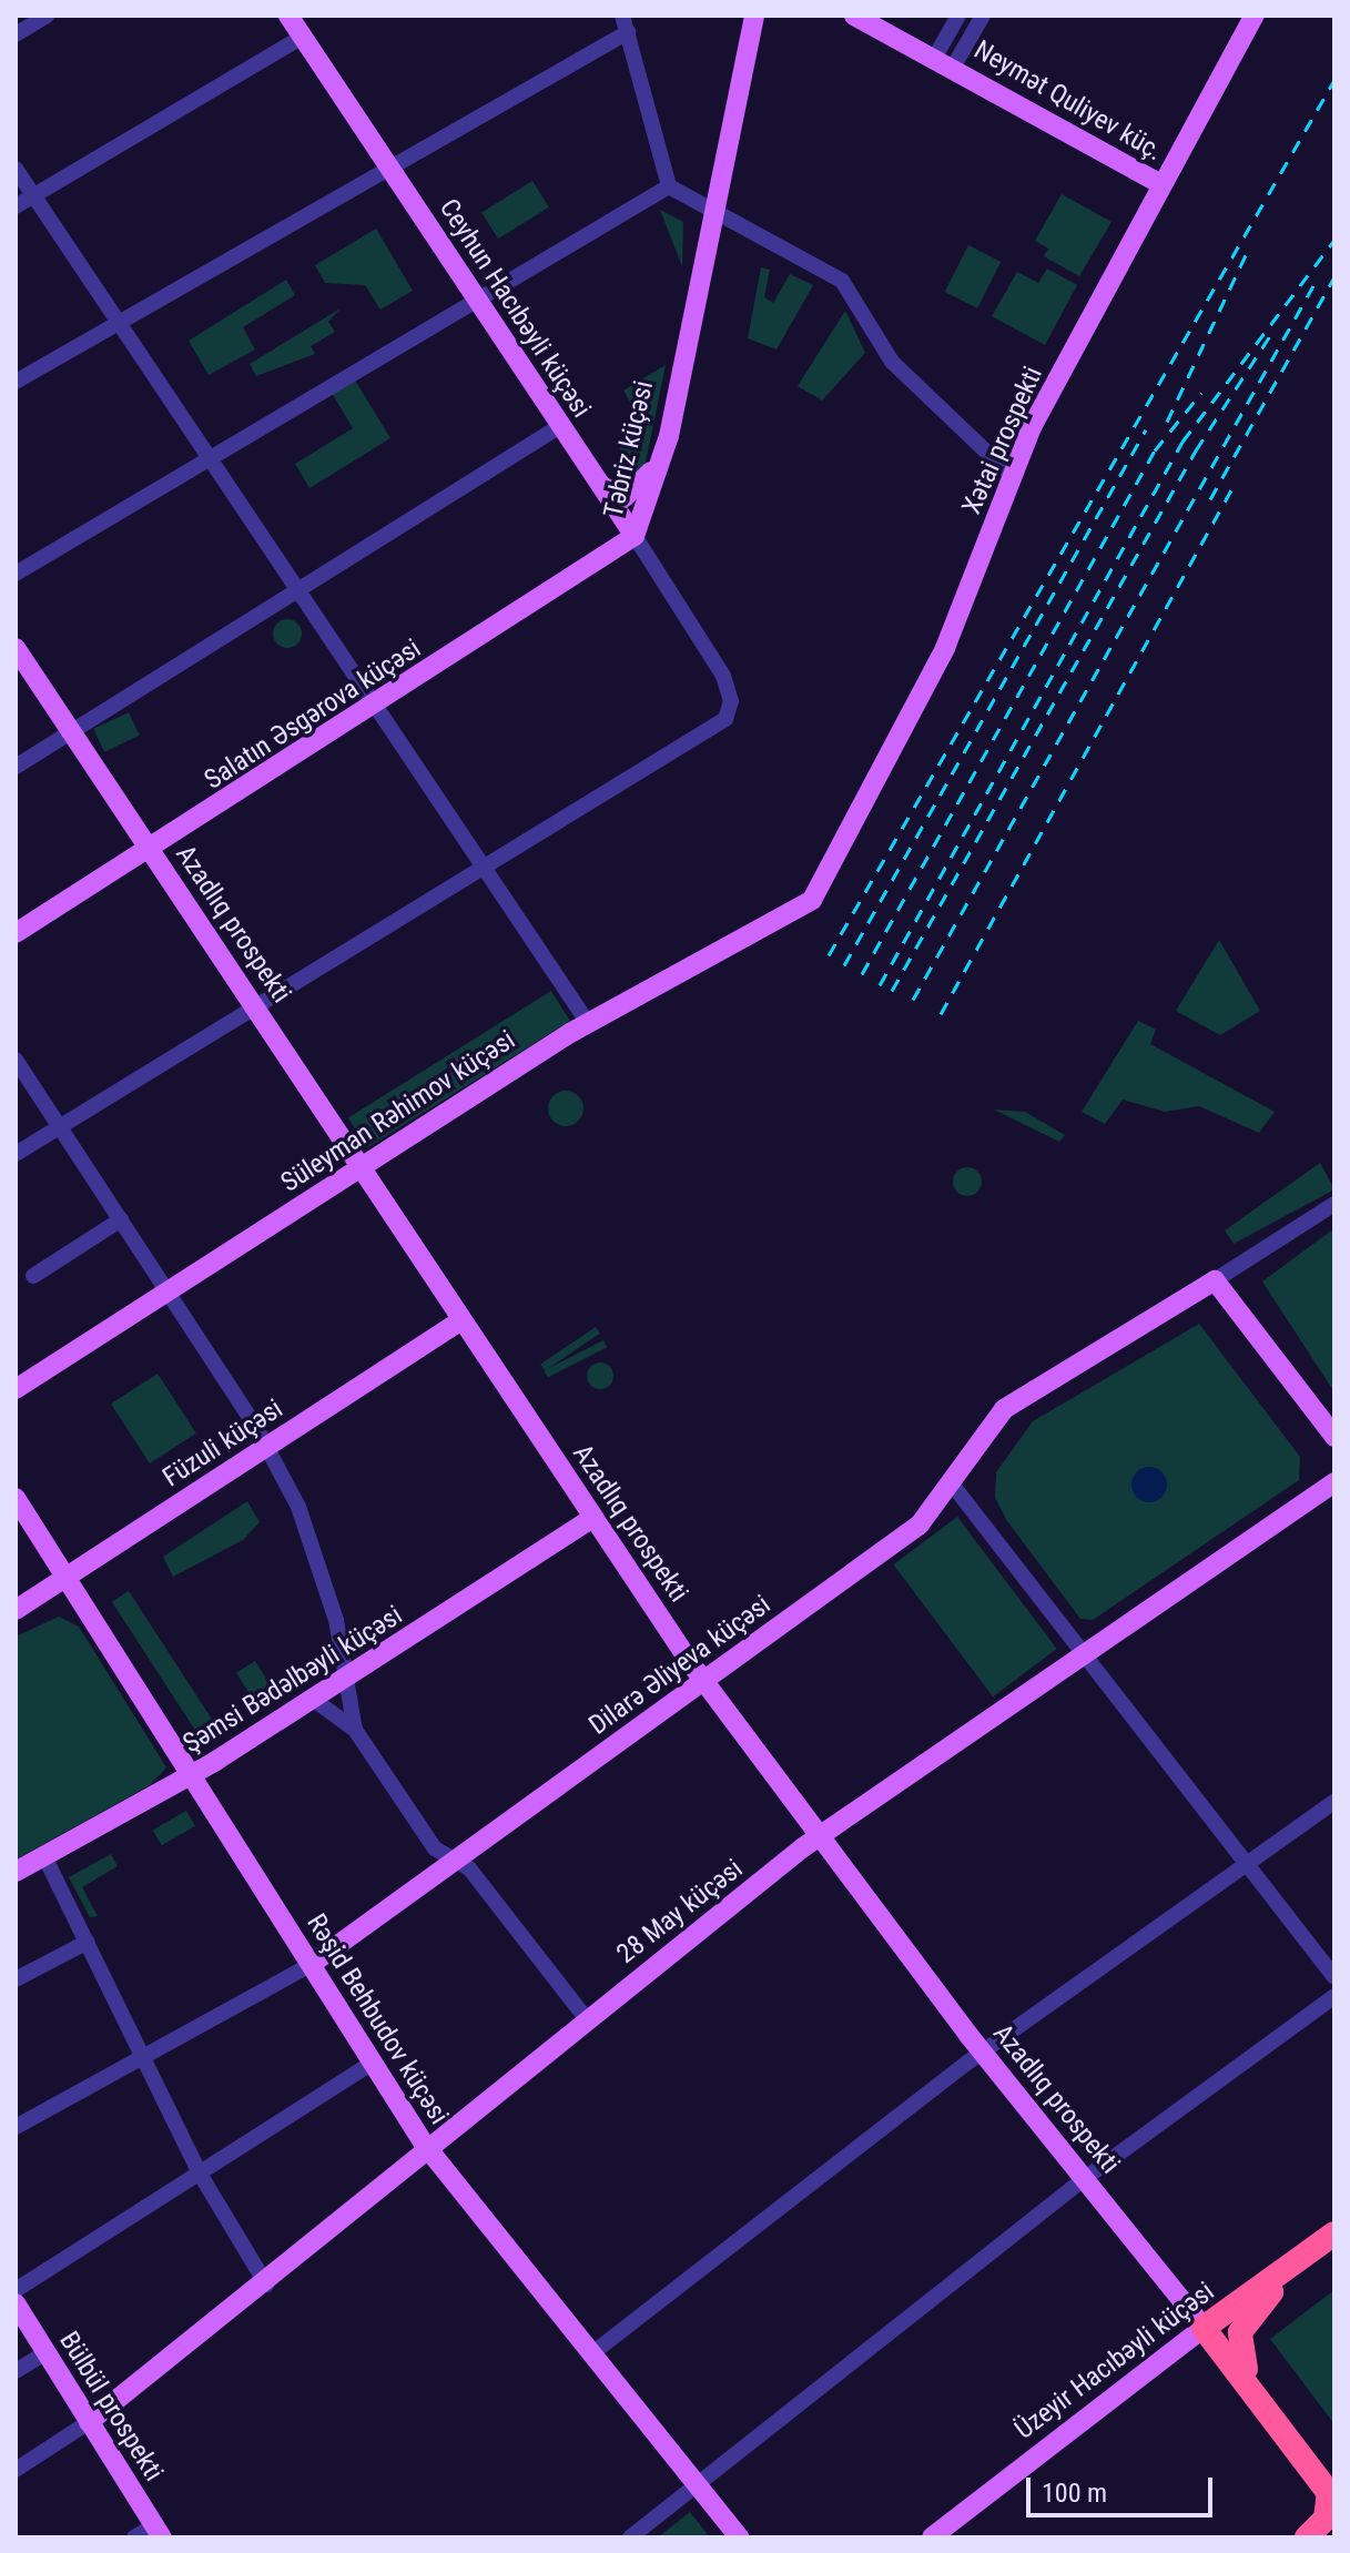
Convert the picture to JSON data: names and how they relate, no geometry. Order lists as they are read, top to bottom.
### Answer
{
  "streets": {
    "highway": ["Azadlıq prospekti", "Üzeyir Hacıbəyli küçəsi"],
    "main road": [
      "Neymət Quliyev küç.",
      "Ceyhun Hacıbəyli küçəsi",
      "Xətai prospekti",
      "Təbriz küçəsi",
      "Salatın Əsgərova küçəsi",
      "Süleyman Rəhimov küçəsi",
      "Füzuli küçəsi",
      "Dilarə Əliyeva küçəsi",
      "Şəmsi Bədəlbəyli küçəsi",
      "28 May küçəsi",
      "Rəşid Behbudov küçəsi",
      "Bülbül prospekti"
    ]
  },
  "crossings": [
    ["Neymət Quliyev küç.", "Xətai prospekti"],
    ["Ceyhun Hacıbəyli küçəsi", "Təbriz küçəsi"],
    ["Ceyhun Hacıbəyli küçəsi", "Salatın Əsgərova küçəsi"],
    ["Xətai prospekti", "Süleyman Rəhimov küçəsi"],
    ["Təbriz küçəsi", "Salatın Əsgərova küçəsi"],
    ["Salatın Əsgərova küçəsi", "Azadlıq prospekti"],
    ["Azadlıq prospekti", "Süleyman Rəhimov küçəsi"],
    ["Azadlıq prospekti", "Füzuli küçəsi"],
    ["Azadlıq prospekti", "Dilarə Əliyeva küçəsi"],
    ["Azadlıq prospekti", "Şəmsi Bədəlbəyli küçəsi"],
    ["Azadlıq prospekti", "28 May küçəsi"],
    ["Azadlıq prospekti", "Üzeyir Hacıbəyli küçəsi"],
    ["Füzuli küçəsi", "Rəşid Behbudov küçəsi"],
    ["Dilarə Əliyeva küçəsi", "Rəşid Behbudov küçəsi"],
    ["Şəmsi Bədəlbəyli küçəsi", "Rəşid Behbudov küçəsi"],
    ["28 May küçəsi", "Rəşid Behbudov küçəsi"],
    ["28 May küçəsi", "Bülbül prospekti"]
  ],
  "scale_bar": "100 m"
}
